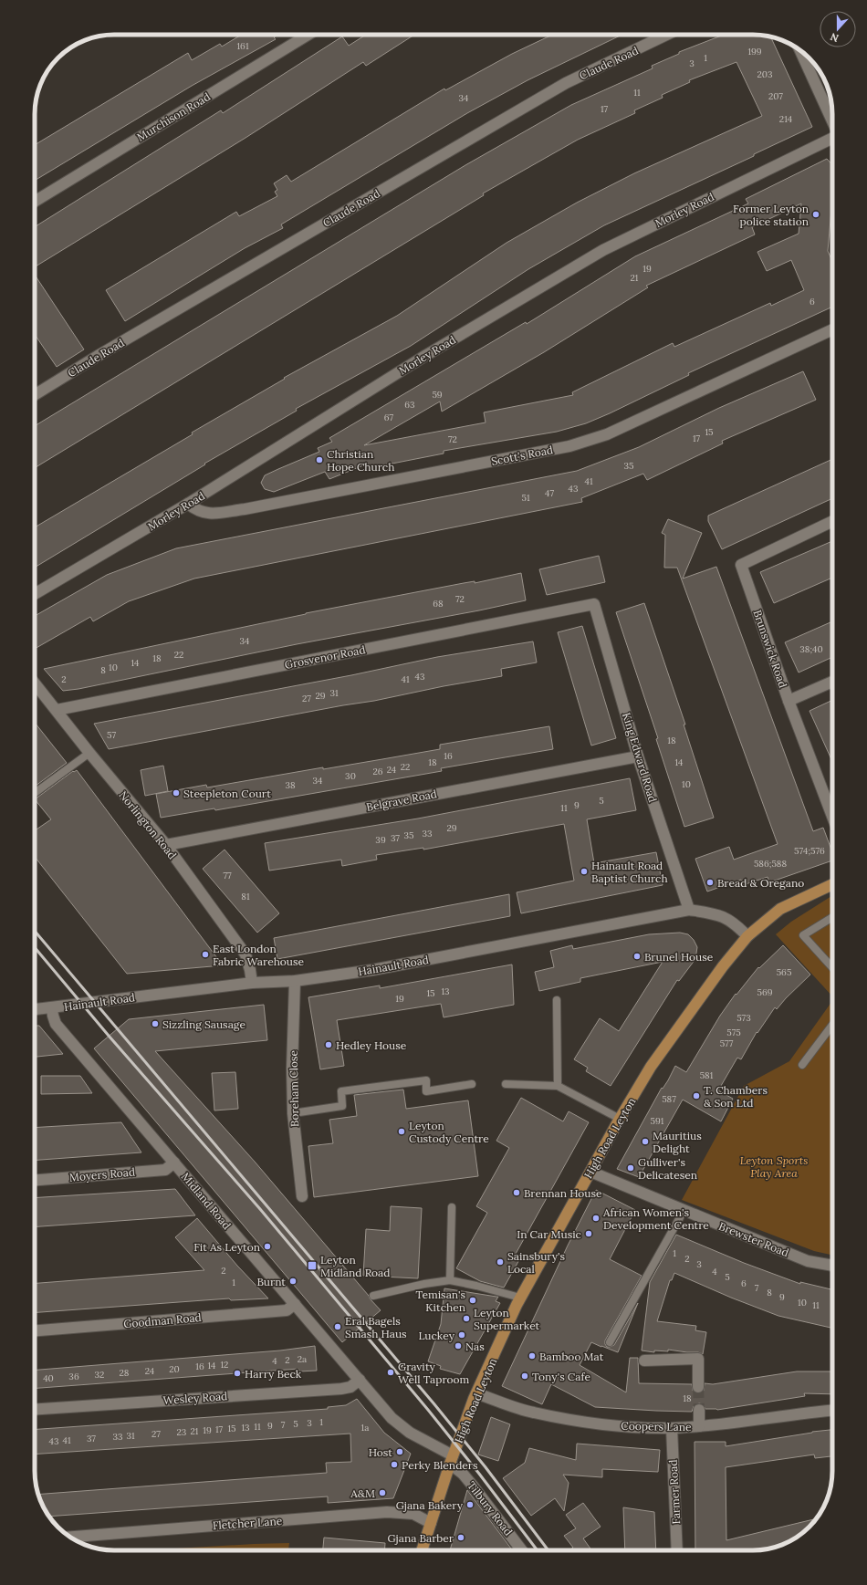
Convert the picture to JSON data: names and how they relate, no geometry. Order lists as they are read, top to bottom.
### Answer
{
  "streets": {
    "main road": ["High Road Leyton"],
    "street": [
      "Claude Road",
      "Murchison Road",
      "Morley Road",
      "Scott's Road",
      "Brunswick Road",
      "Grosvenor Road",
      "King Edward Road",
      "Belgrave Road",
      "Norlington Road",
      "Hainault Road",
      "Boreham Close",
      "Moyers Road",
      "Midland Road",
      "Brewster Road",
      "Goodman Road",
      "Wesley Road",
      "Coopers Lane",
      "Farmer Road",
      "Tilbury Road",
      "Fletcher Lane"
    ]
  },
  "crossings": [
    ["Morley Road", "Scott's Road"],
    ["Grosvenor Road", "King Edward Road"],
    ["Grosvenor Road", "Norlington Road"],
    ["King Edward Road", "Belgrave Road"],
    ["King Edward Road", "Hainault Road"],
    ["Belgrave Road", "Norlington Road"],
    ["Norlington Road", "Hainault Road"],
    ["Hainault Road", "Boreham Close"],
    ["Hainault Road", "High Road Leyton"],
    ["Hainault Road", "Midland Road"],
    ["High Road Leyton", "Midland Road"],
    ["High Road Leyton", "Brewster Road"],
    ["High Road Leyton", "Coopers Lane"],
    ["High Road Leyton", "Tilbury Road"],
    ["High Road Leyton", "Fletcher Lane"],
    ["Moyers Road", "Midland Road"],
    ["Midland Road", "Goodman Road"],
    ["Midland Road", "Wesley Road"],
    ["Midland Road", "Tilbury Road"],
    ["Coopers Lane", "Farmer Road"]
  ],
  "parks": ["Leyton Sports Play Area"],
  "places": {
    "other": [
      "Former Leyton police station",
      "Christian Hope Church",
      "Steepleton Court",
      "Hainault Road Baptist Church",
      "Bread & Oregano",
      "East London Fabric Warehouse",
      "Brunel House",
      "Sizzling Sausage",
      "Hedley House",
      "T. Chambers & Son Ltd",
      "Leyton Custody Centre",
      "Mauritius Delight",
      "Gulliver's Delicatesen",
      "Brennan House",
      "African Women's Development Centre",
      "In Car Music",
      "Fit As Leyton",
      "Sainsbury's Local",
      "Burnt",
      "Temisan's Kitchen",
      "Leyton Supermarket",
      "Eral Bagels Smash Haus",
      "Luckey",
      "Nas",
      "Bamboo Mat",
      "Gravity Well Taproom",
      "Harry Beck",
      "Tony's Cafe",
      "Host",
      "Perky Blenders",
      "A&M",
      "Gjana Bakery",
      "Gjana Barber"
    ],
    "transit": ["Leyton Midland Road"]
  },
  "house_numbers": [
    "161",
    "199",
    "1",
    "3",
    "203",
    "11",
    "207",
    "34",
    "17",
    "214",
    "19",
    "21",
    "6",
    "59",
    "63",
    "67",
    "15",
    "17",
    "72",
    "35",
    "41",
    "43",
    "47",
    "51",
    "72",
    "68",
    "34",
    "38;40",
    "22",
    "18",
    "14",
    "10",
    "8",
    "43",
    "2",
    "41",
    "31",
    "29",
    "27",
    "57",
    "18",
    "16",
    "18",
    "14",
    "22",
    "24",
    "26",
    "30",
    "34",
    "10",
    "38",
    "5",
    "9",
    "11",
    "29",
    "33",
    "35",
    "37",
    "39",
    "574;576",
    "586;588",
    "77",
    "81",
    "565",
    "13",
    "569",
    "15",
    "19",
    "573",
    "575",
    "577",
    "581",
    "587",
    "591",
    "1",
    "2",
    "3",
    "2",
    "4",
    "5",
    "1",
    "6",
    "7",
    "8",
    "9",
    "10",
    "11",
    "2a",
    "2",
    "4",
    "12",
    "14",
    "16",
    "20",
    "24",
    "28",
    "32",
    "36",
    "40",
    "18",
    "1",
    "3",
    "5",
    "7",
    "9",
    "11",
    "13",
    "1a",
    "15",
    "17",
    "19",
    "21",
    "23",
    "27",
    "31",
    "33",
    "37",
    "41",
    "43"
  ],
  "north": "bottom"
}
